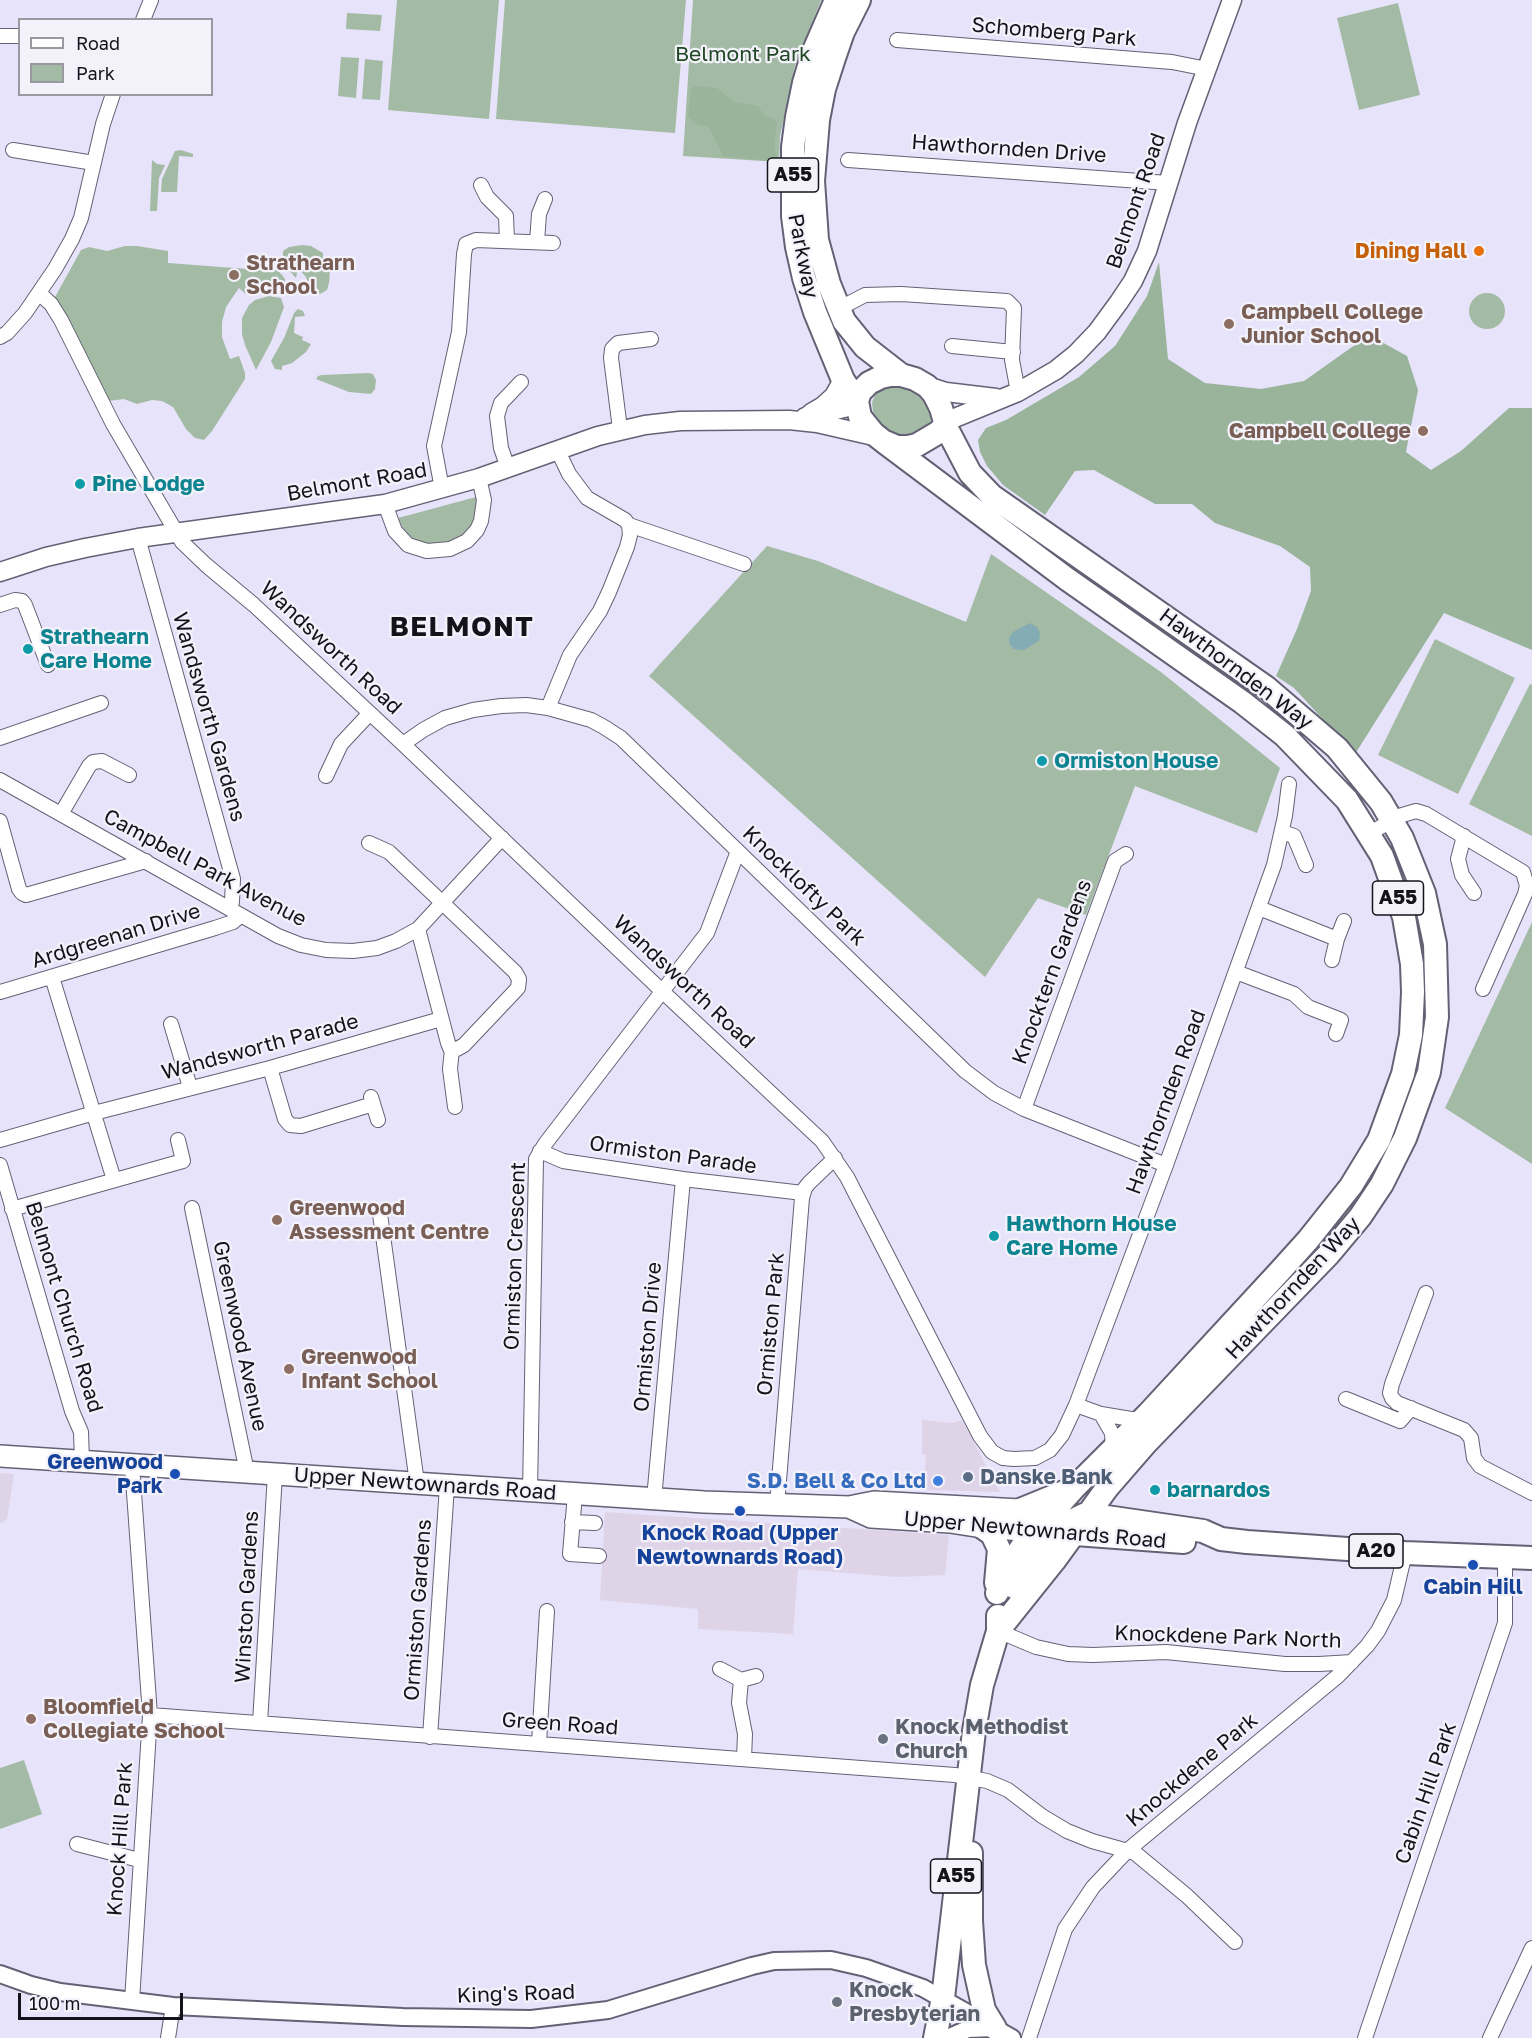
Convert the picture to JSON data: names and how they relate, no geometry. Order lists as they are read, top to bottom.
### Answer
{
  "streets": {
    "highway": [
      "A55",
      "Parkway",
      "Hawthornden Way",
      "Upper Newtownards Road",
      "A20"
    ],
    "main road": ["Belmont Road"],
    "street": [
      "Schomberg Park",
      "Hawthornden Drive",
      "Wandsworth Road",
      "Wandsworth Gardens",
      "Campbell Park Avenue",
      "Knocklofty Park",
      "Ardgreenan Drive",
      "Knocktern Gardens",
      "Wandsworth Parade",
      "Hawthornden Road",
      "Ormiston Parade",
      "Ormiston Crescent",
      "Belmont Church Road",
      "Ormiston Park",
      "Greenwood Avenue",
      "Ormiston Drive",
      "Winston Gardens",
      "Ormiston Gardens",
      "Knockdene Park North",
      "Green Road",
      "Knockdene Park",
      "Cabin Hill Park",
      "Knock Hill Park",
      "King's Road"
    ]
  },
  "crossings": [
    ["Schomberg Park", "Belmont Road"],
    ["Hawthornden Drive", "Belmont Road"],
    ["A55", "Belmont Road"],
    ["A55", "Parkway"],
    ["A55", "Hawthornden Way"],
    ["A55", "Upper Newtownards Road"],
    ["A55", "Knockdene Park North"],
    ["A55", "Green Road"],
    ["A55", "King's Road"],
    ["Belmont Road", "Parkway"],
    ["Belmont Road", "Wandsworth Road"],
    ["Belmont Road", "Hawthornden Way"],
    ["Belmont Road", "Wandsworth Gardens"],
    ["Parkway", "Hawthornden Way"],
    ["Wandsworth Road", "Campbell Park Avenue"],
    ["Wandsworth Road", "Knocklofty Park"],
    ["Wandsworth Road", "Hawthornden Road"],
    ["Wandsworth Road", "Ormiston Crescent"],
    ["Hawthornden Way", "Upper Newtownards Road"],
    ["Wandsworth Gardens", "Campbell Park Avenue"],
    ["Campbell Park Avenue", "Ardgreenan Drive"],
    ["Knocklofty Park", "Knocktern Gardens"],
    ["Knocklofty Park", "Hawthornden Road"],
    ["Knocklofty Park", "Ormiston Crescent"],
    ["Ormiston Parade", "Ormiston Crescent"],
    ["Ormiston Parade", "Ormiston Park"],
    ["Ormiston Parade", "Ormiston Drive"],
    ["Ormiston Crescent", "Upper Newtownards Road"],
    ["Belmont Church Road", "Upper Newtownards Road"],
    ["Ormiston Park", "Upper Newtownards Road"],
    ["Greenwood Avenue", "Upper Newtownards Road"],
    ["Ormiston Drive", "Upper Newtownards Road"],
    ["Upper Newtownards Road", "Winston Gardens"],
    ["Upper Newtownards Road", "Ormiston Gardens"],
    ["Upper Newtownards Road", "Knockdene Park"],
    ["Upper Newtownards Road", "Cabin Hill Park"],
    ["Upper Newtownards Road", "Knock Hill Park"],
    ["Winston Gardens", "Green Road"],
    ["Ormiston Gardens", "Green Road"],
    ["Knockdene Park North", "Knockdene Park"],
    ["Green Road", "Knockdene Park"],
    ["Green Road", "Knock Hill Park"],
    ["Knock Hill Park", "King's Road"]
  ],
  "districts": ["BELMONT"],
  "parks": ["Belmont Park"],
  "places": [
    "Dining Hall",
    "Strathearn School",
    "Campbell College Junior School",
    "Campbell College",
    "Pine Lodge",
    "Strathearn Care Home",
    "Ormiston House",
    "Greenwood Assessment Centre",
    "Hawthorn House Care Home",
    "Greenwood Infant School",
    "Greenwood Park",
    "Danske Bank",
    "S.D. Bell & Co Ltd",
    "barnardos",
    "Knock Road (Upper Newtownards Road)",
    "Cabin Hill",
    "Bloomfield Collegiate School",
    "Knock Methodist Church",
    "Knock Presbyterian"
  ],
  "legend": ["Road", "Park"],
  "scale_bar": "100 m"
}
